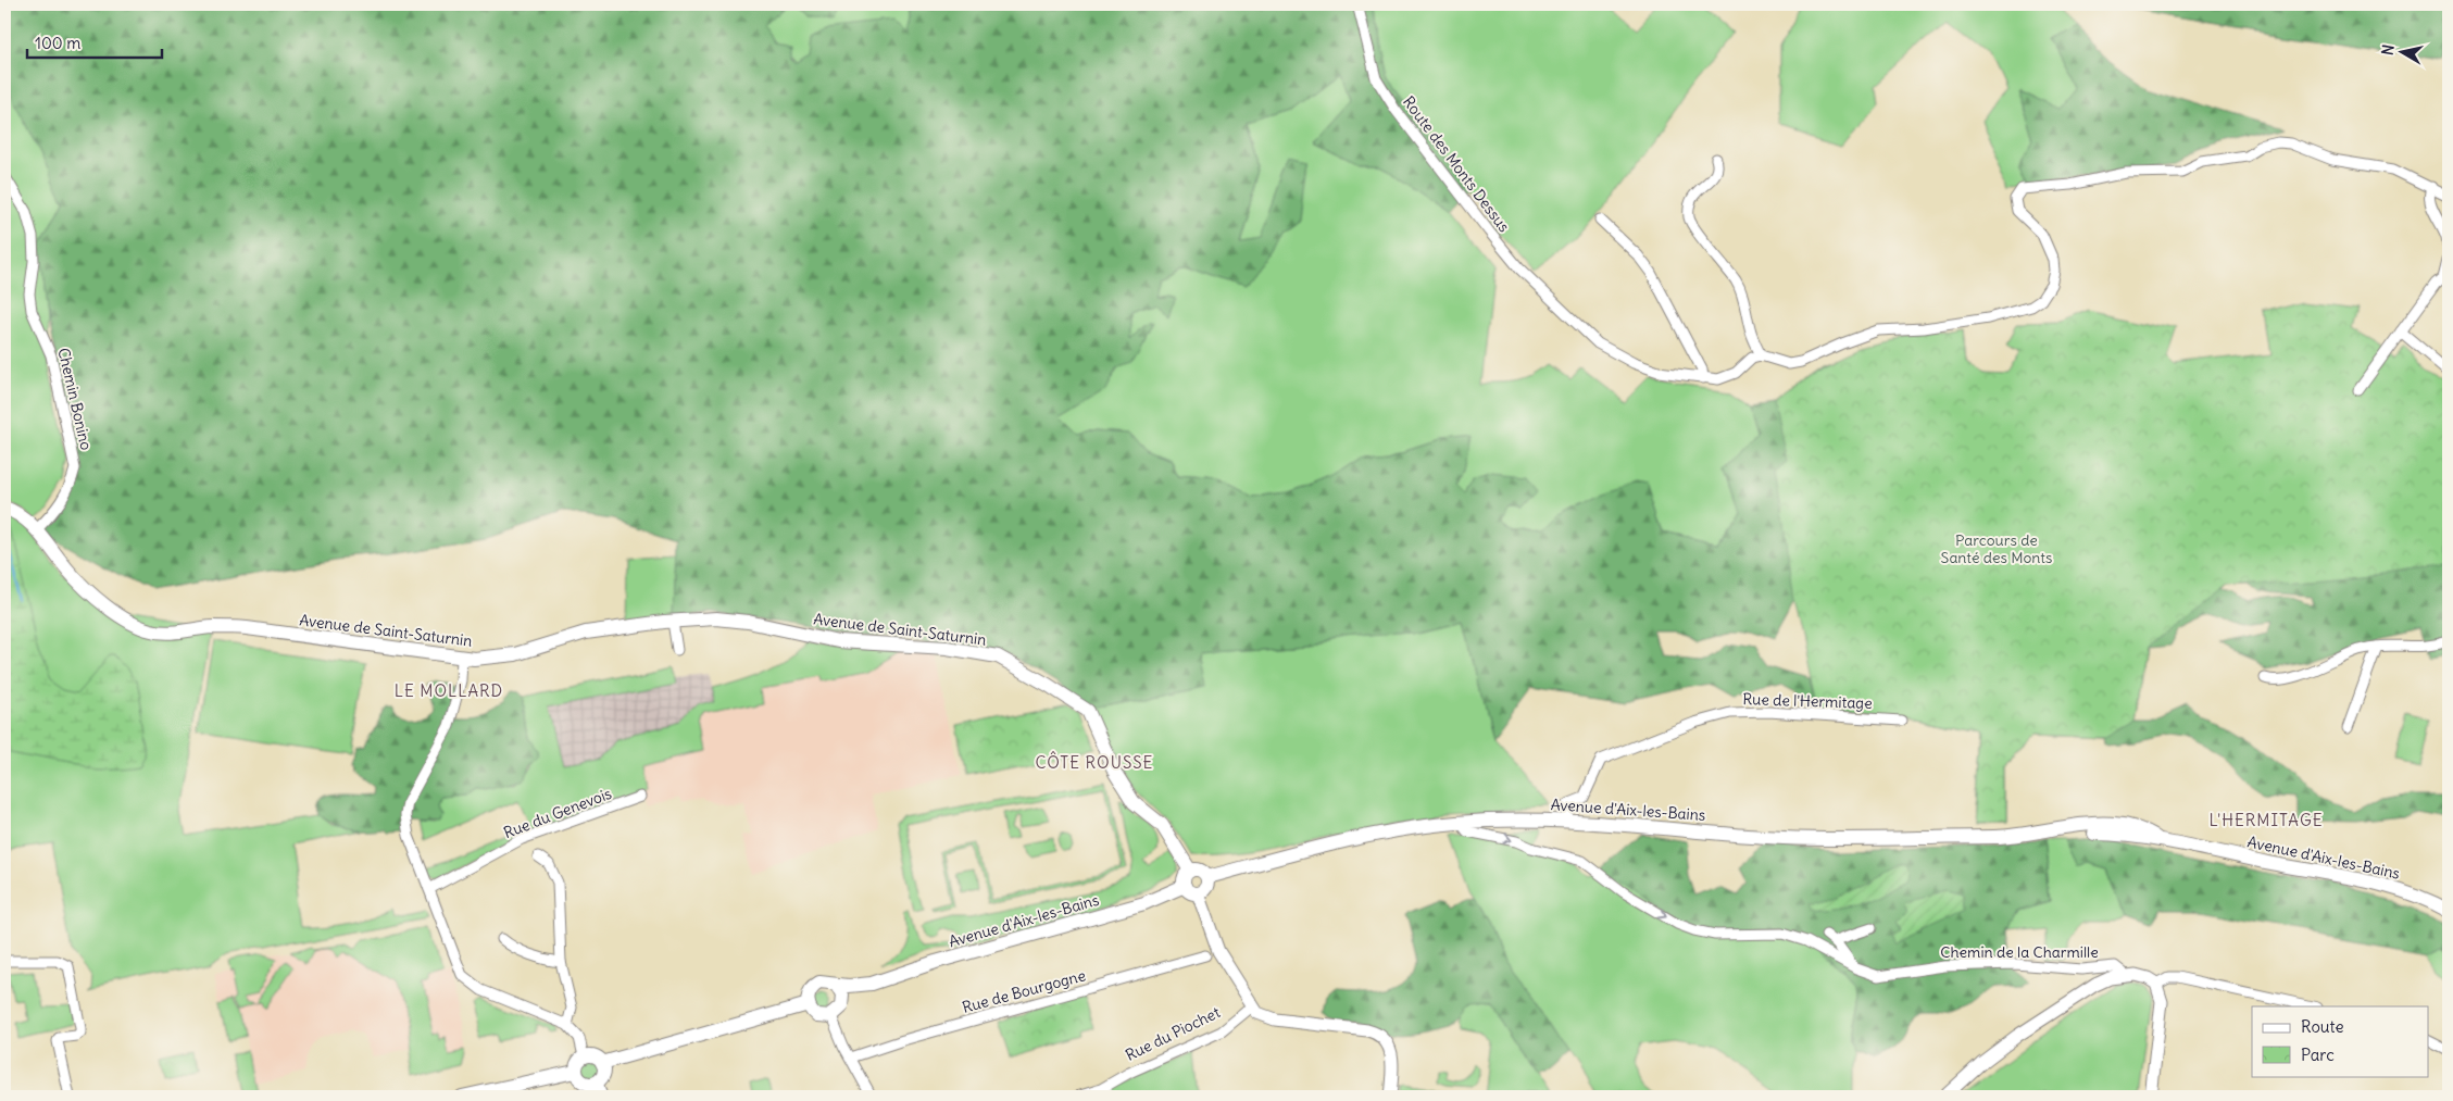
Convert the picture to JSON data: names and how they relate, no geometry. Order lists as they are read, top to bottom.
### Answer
{
  "streets": {
    "main road": ["Avenue de Saint-Saturnin", "Avenue d'Aix-les-Bains"],
    "street": [
      "Route des Monts Dessus",
      "Chemin Bonino",
      "Rue de l'Hermitage",
      "Rue du Genevois",
      "Chemin de la Charmille",
      "Rue de Bourgogne",
      "Rue du Piochet"
    ]
  },
  "crossings": [
    ["Chemin Bonino", "Avenue de Saint-Saturnin"],
    ["Avenue de Saint-Saturnin", "Avenue d'Aix-les-Bains"],
    ["Rue de l'Hermitage", "Avenue d'Aix-les-Bains"],
    ["Avenue d'Aix-les-Bains", "Chemin de la Charmille"]
  ],
  "one_way": ["Chemin de la Charmille"],
  "districts": ["LE MOLLARD", "CÔTE ROUSSE", "L'HERMITAGE"],
  "parks": ["Parcours de Santé des Monts"],
  "legend": ["Route", "Parc"],
  "scale_bar": "100 m",
  "north": "left"
}
